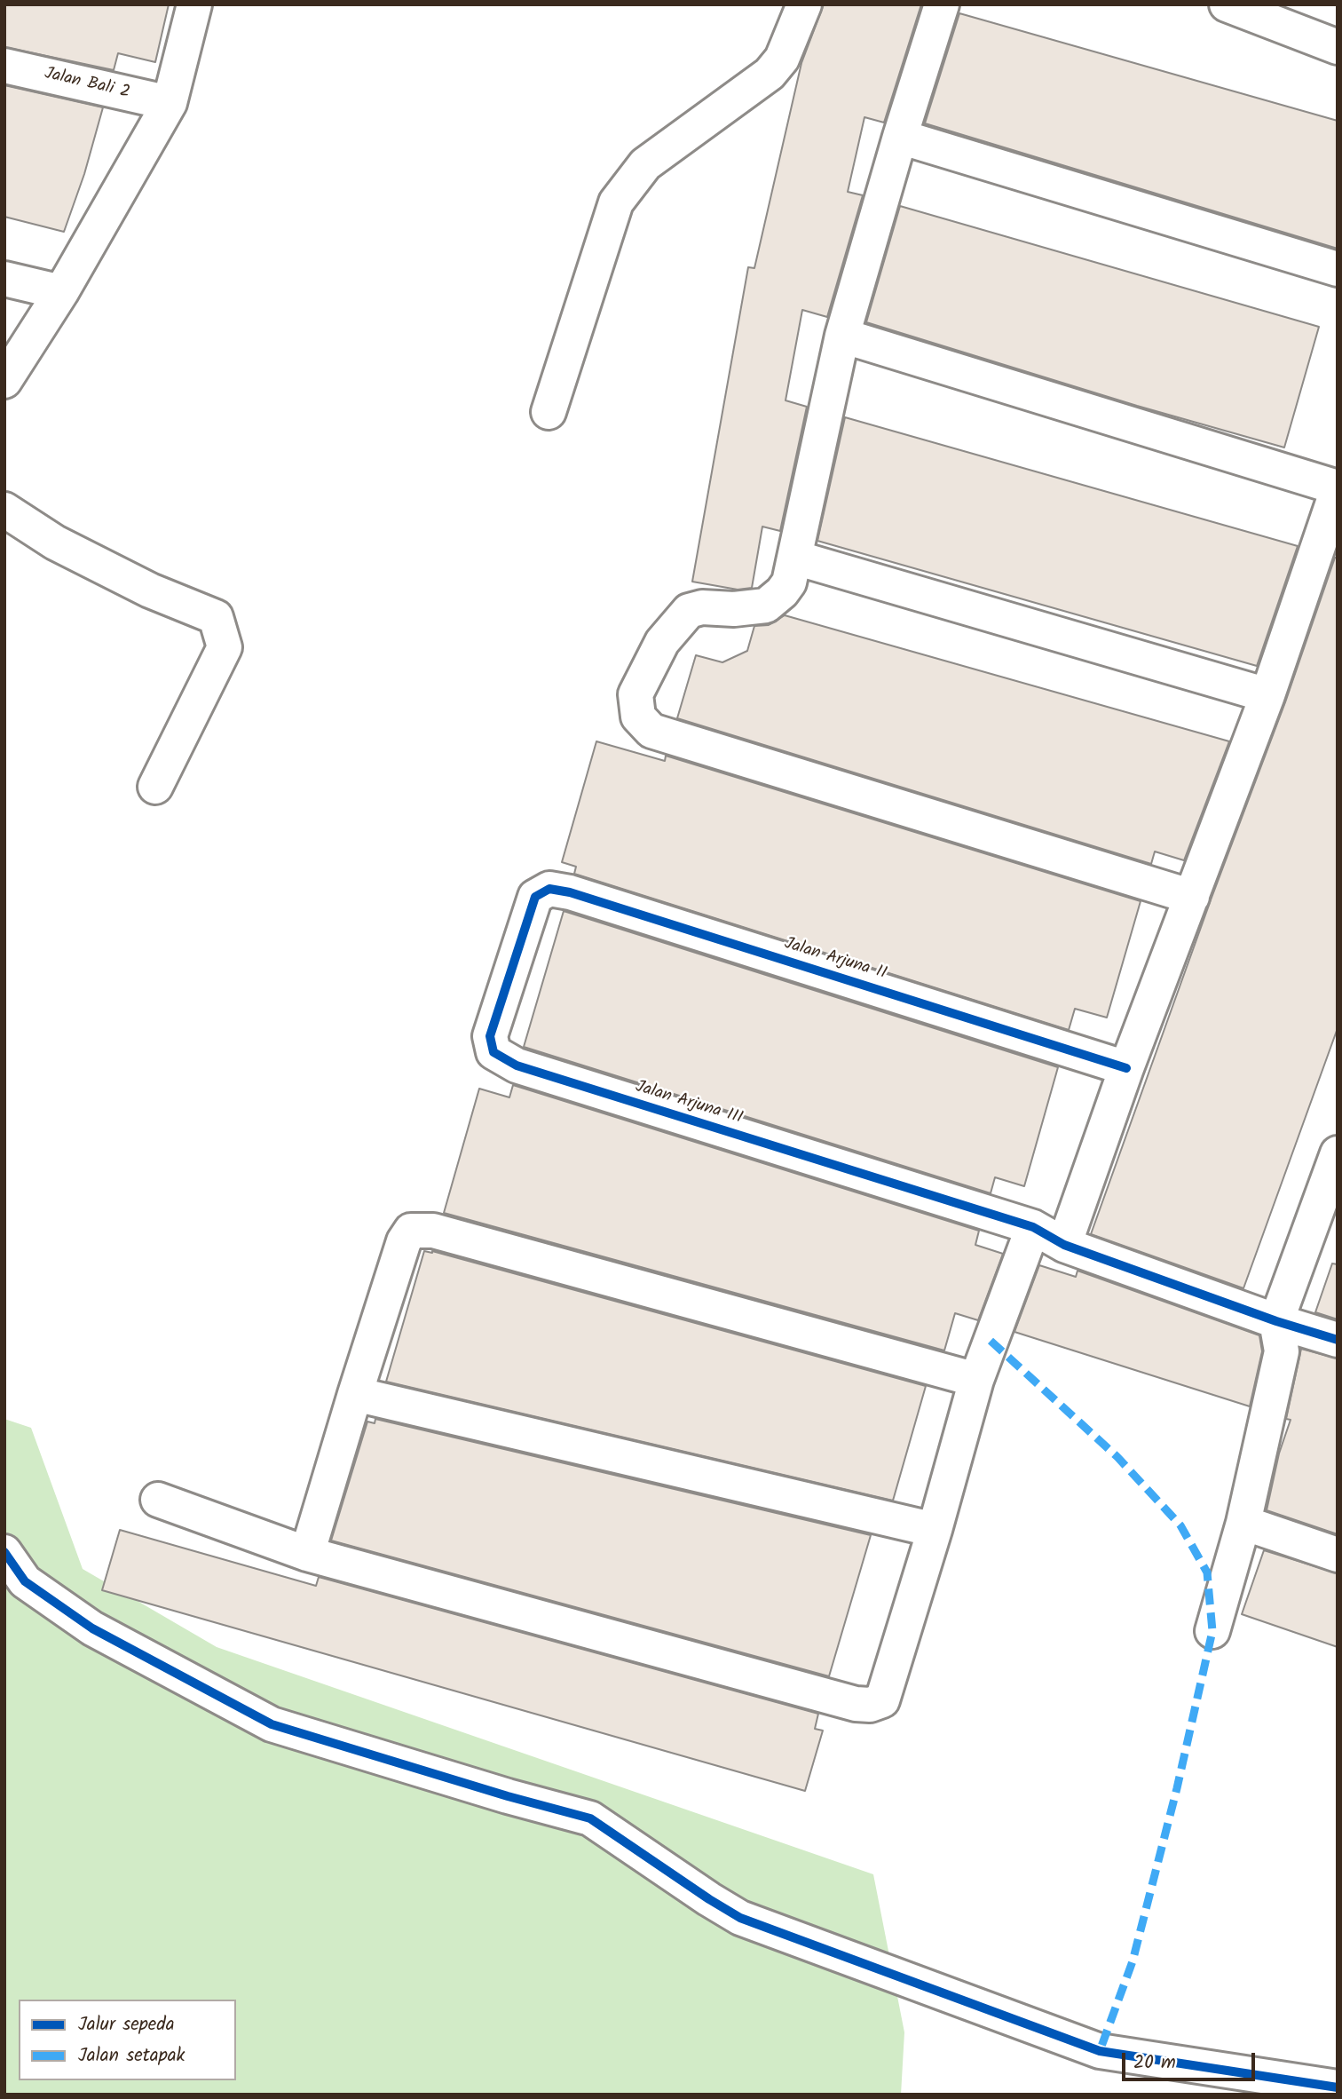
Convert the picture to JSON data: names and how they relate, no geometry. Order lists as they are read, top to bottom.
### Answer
{
  "streets": {
    "street": ["Jalan Bali 2", "Jalan Arjuna II", "Jalan Arjuna III"]
  },
  "crossings": [
    ["Jalan Arjuna II", "Jalan Arjuna III"]
  ],
  "legend": ["Jalur sepeda", "Jalan setapak"],
  "scale_bar": "20 m"
}
